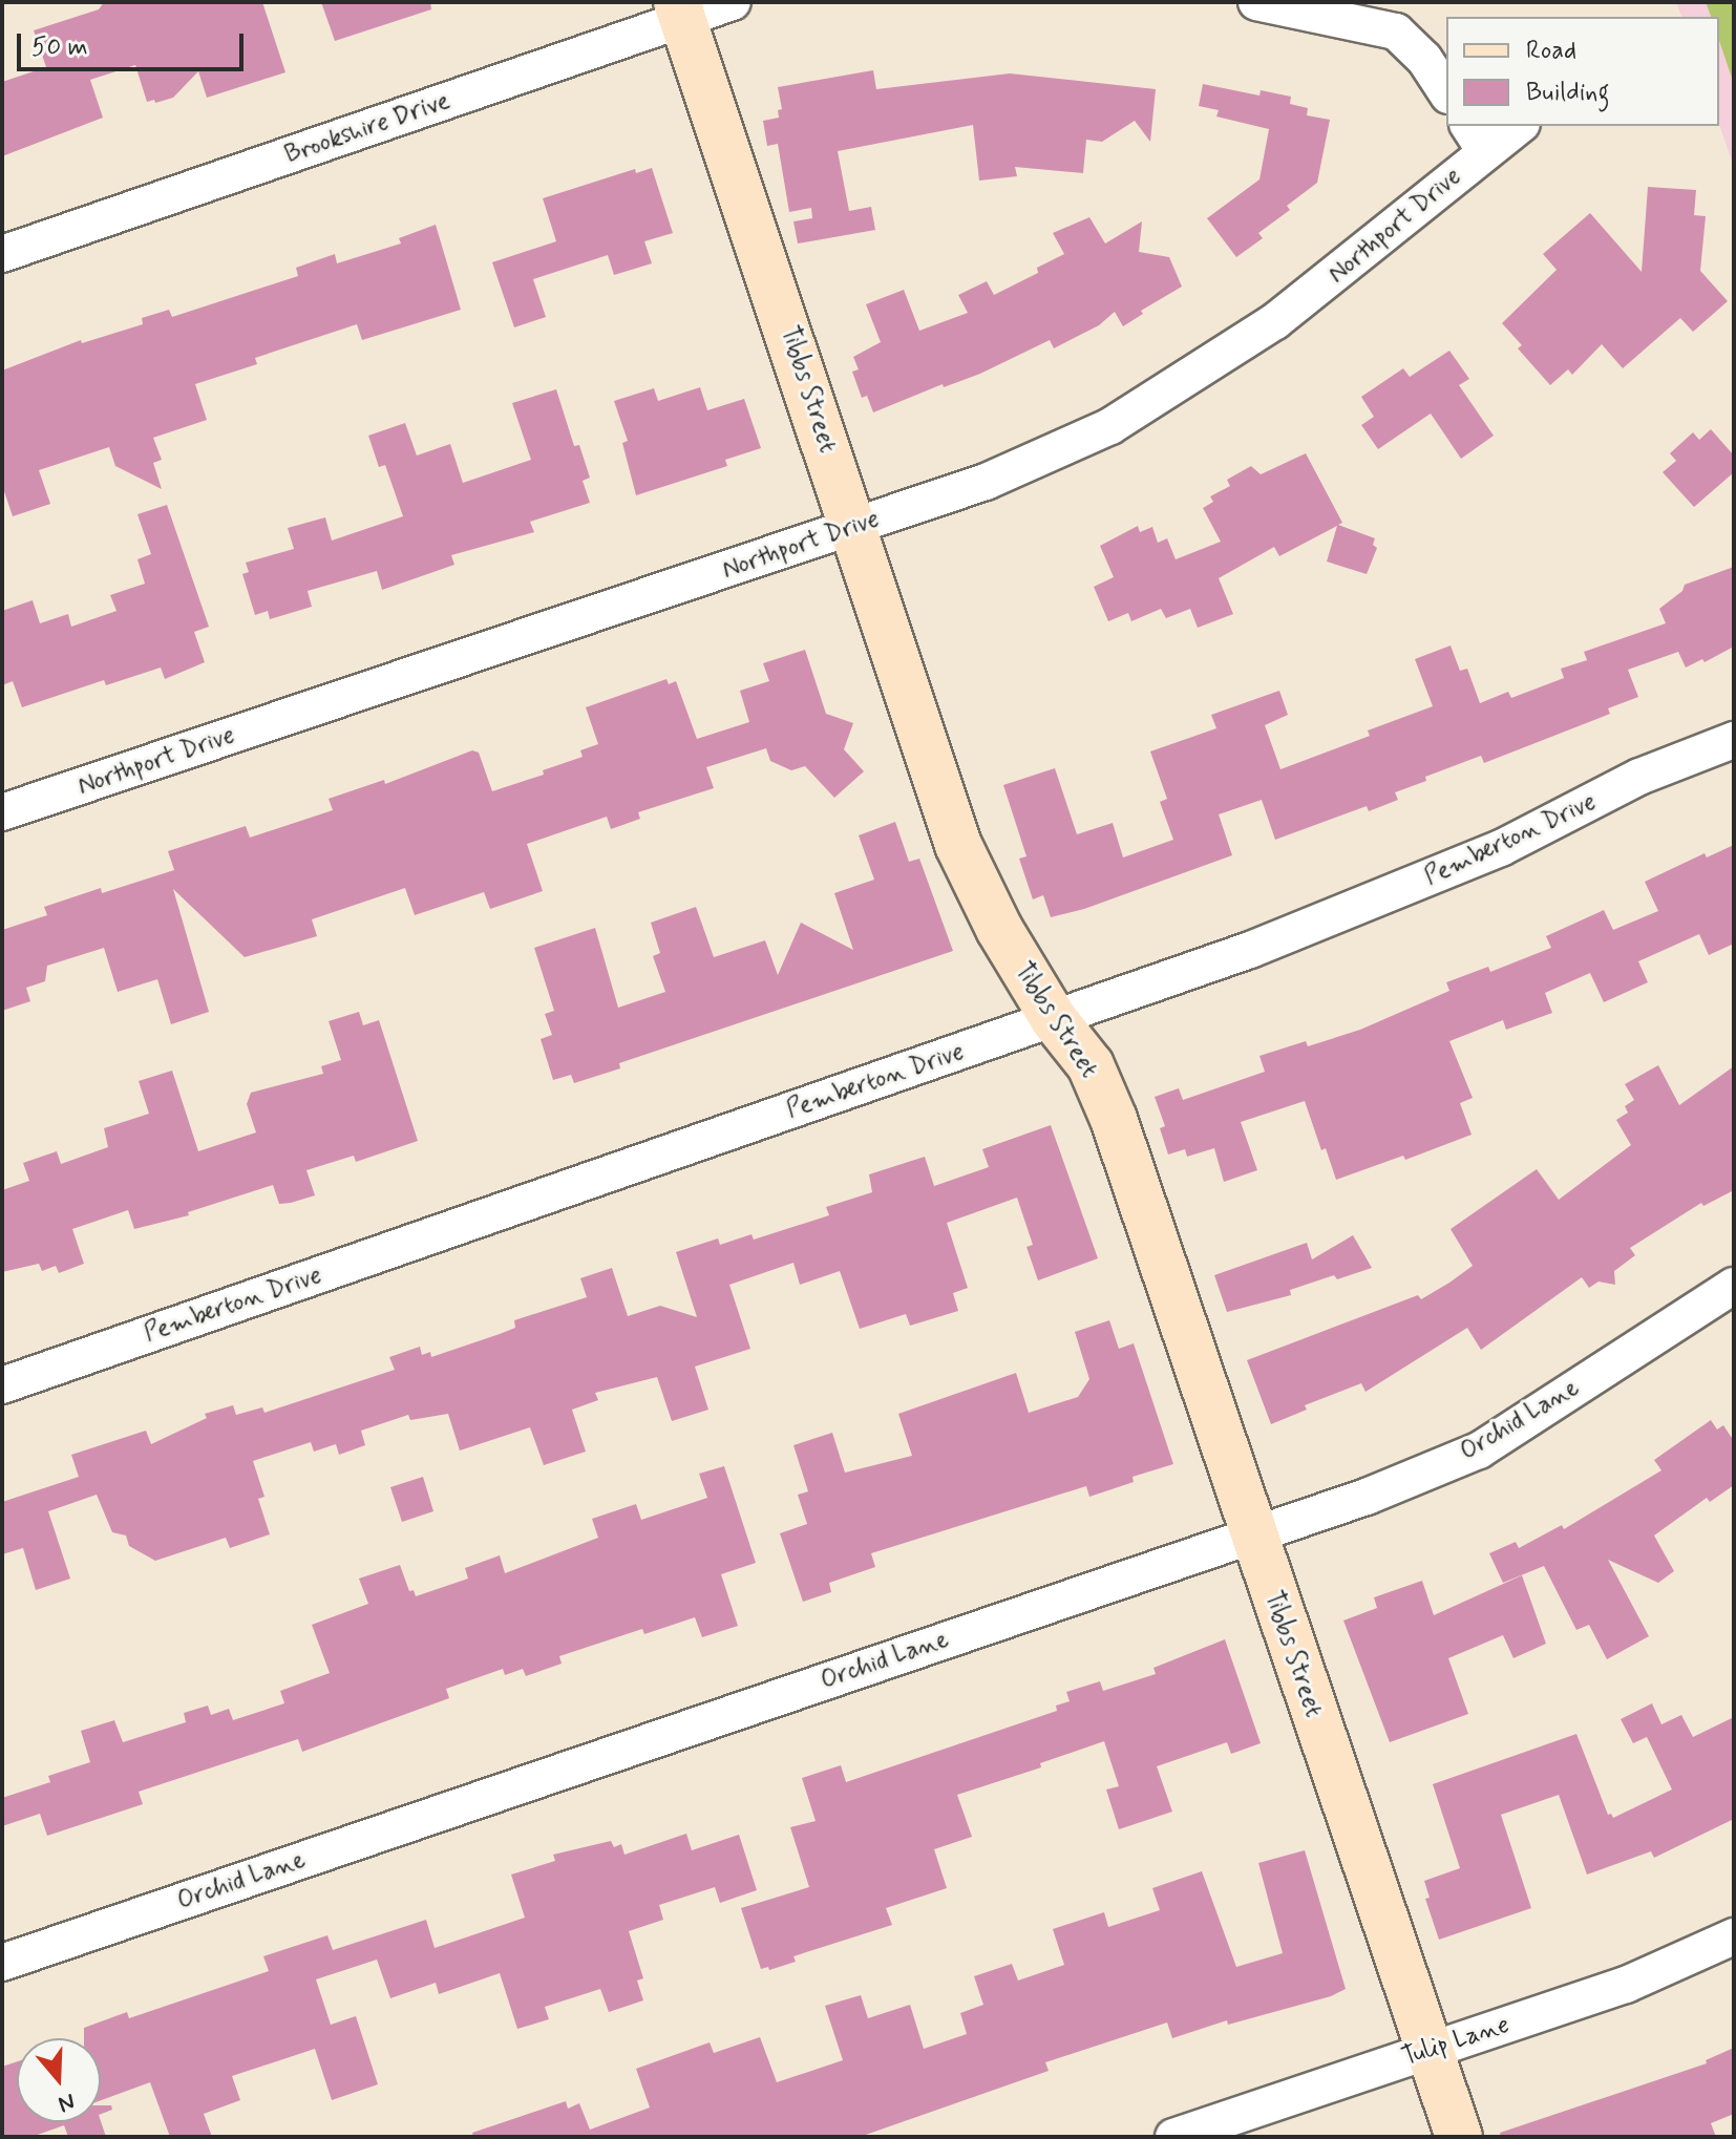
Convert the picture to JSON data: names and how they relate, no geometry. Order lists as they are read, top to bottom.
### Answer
{
  "streets": {
    "street": [
      "Brookshire Drive",
      "Northport Drive",
      "Tibbs Street",
      "Pemberton Drive",
      "Orchid Lane",
      "Tulip Lane"
    ]
  },
  "crossings": [
    ["Brookshire Drive", "Tibbs Street"],
    ["Northport Drive", "Tibbs Street"],
    ["Tibbs Street", "Pemberton Drive"],
    ["Tibbs Street", "Orchid Lane"],
    ["Tibbs Street", "Tulip Lane"]
  ],
  "legend": ["Road", "Building"],
  "scale_bar": "50 m",
  "north": "bottom"
}
